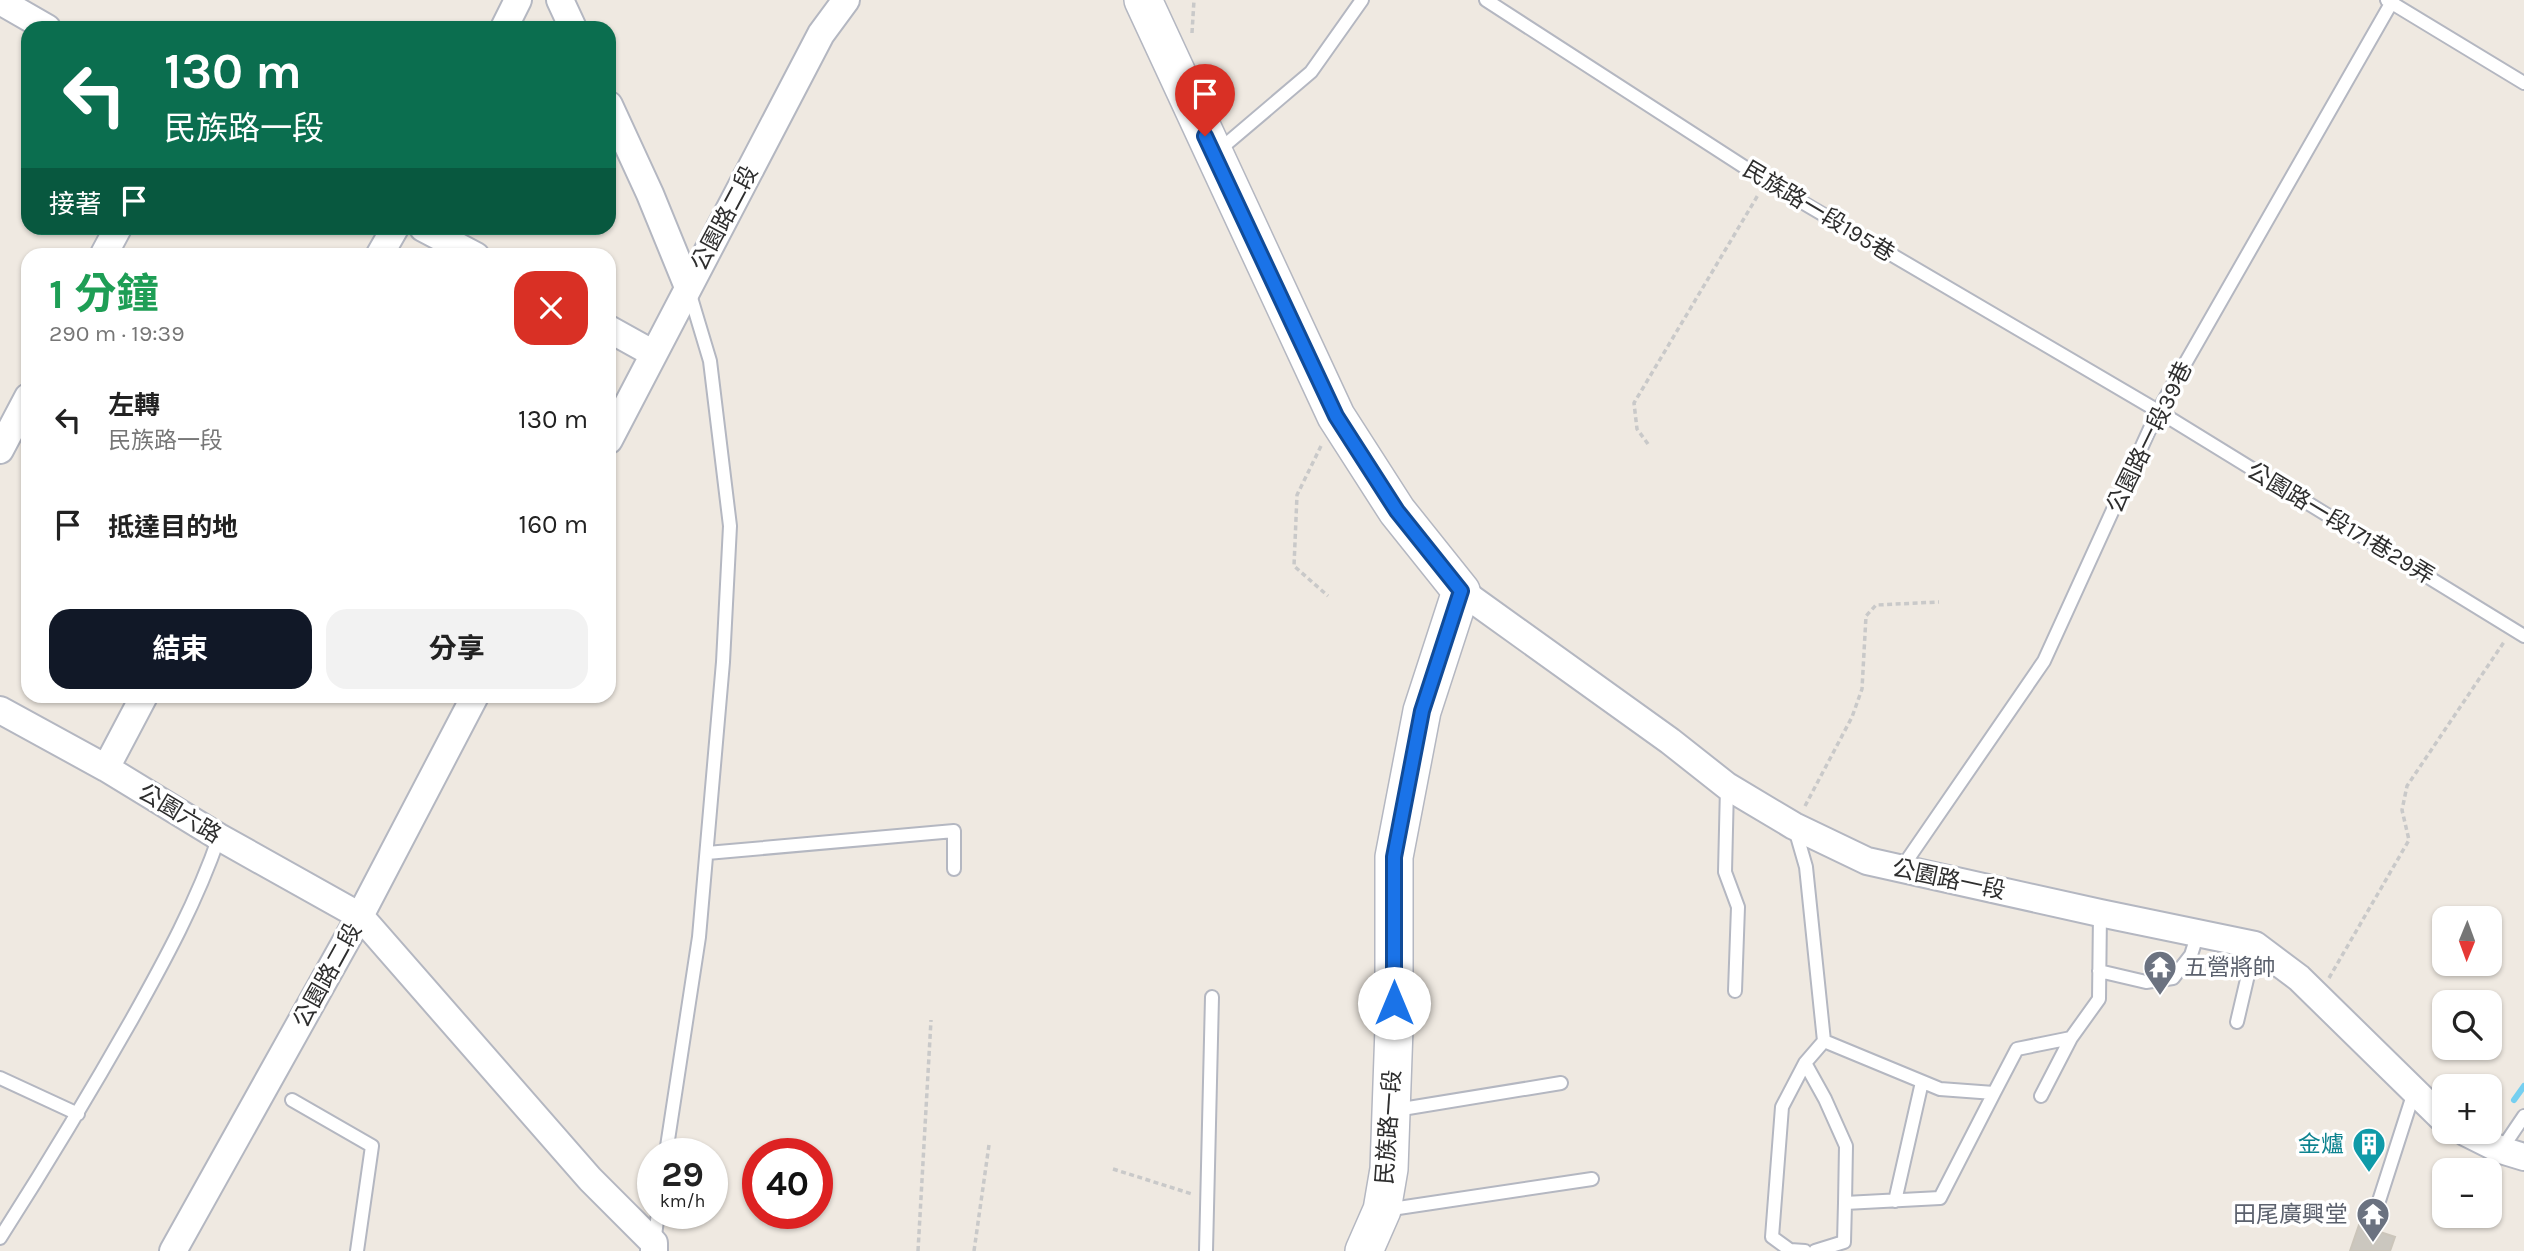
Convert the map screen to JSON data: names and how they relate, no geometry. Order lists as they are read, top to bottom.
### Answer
{
  "streets": {
    "street": [
      "公園路二段",
      "公園六路",
      "公園路一段",
      "民族路一段"
    ],
    "lane": ["民族路一段195巷", "公園路一段39巷", "公園路一段171巷29弄"]
  },
  "crossings": [
    ["民族路一段195巷", "公園路一段39巷"],
    ["民族路一段195巷", "公園路一段171巷29弄"],
    ["公園路二段", "公園六路"],
    ["公園路一段39巷", "公園路一段171巷29弄"],
    ["公園路一段39巷", "公園路一段"],
    ["公園路一段", "民族路一段"]
  ],
  "places": {
    "temple": ["五營將帥", "田尾廣興堂"],
    "building": ["金爐"]
  },
  "north": "bottom",
  "page": {
    "turn": ["130 m", "民族路一段"],
    "then": "接著",
    "heading": ["1 分鐘", "290 m · 19:39"],
    "list": [
      {
        "name": "左轉",
        "note": "民族路一段",
        "value": "130 m"
      },
      {
        "name": "抵達目的地",
        "value": "160 m"
      }
    ],
    "buttons": ["結束", "分享"],
    "map_buttons": ["+", "−"],
    "speed": "29 km/h",
    "limit": "40"
  }
}
